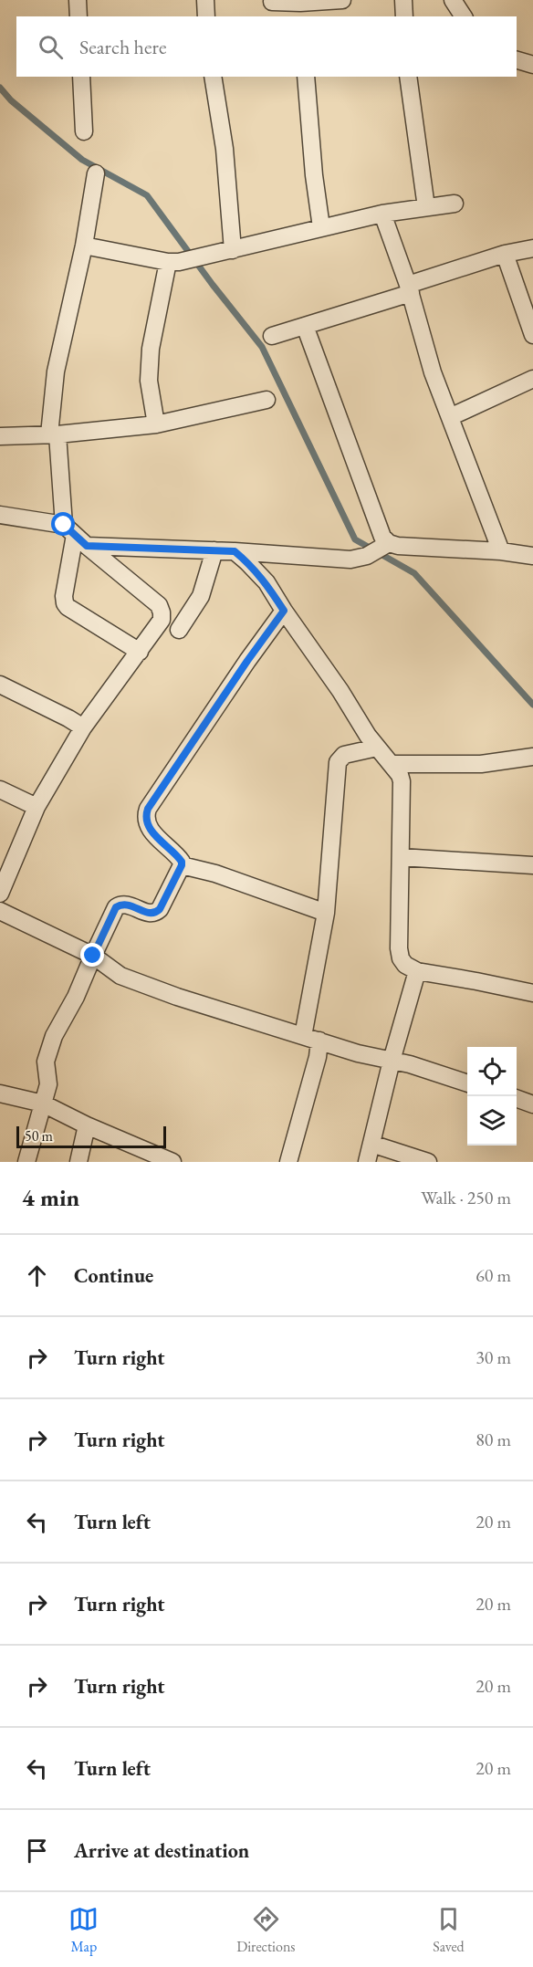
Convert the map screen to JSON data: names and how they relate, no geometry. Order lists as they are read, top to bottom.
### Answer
{
  "scale_bar": "50 m",
  "page": {
    "search": "Search here",
    "scale": "50 m",
    "heading": ["4 min", "Walk · 250 m"],
    "list": [
      ["Continue", "60 m"],
      ["Turn right", "30 m"],
      ["Turn right", "80 m"],
      ["Turn left", "20 m"],
      ["Turn right", "20 m"],
      ["Turn right", "20 m"],
      ["Turn left", "20 m"],
      "Arrive at destination"
    ],
    "nav": ["Map", "Directions", "Saved"]
  }
}
